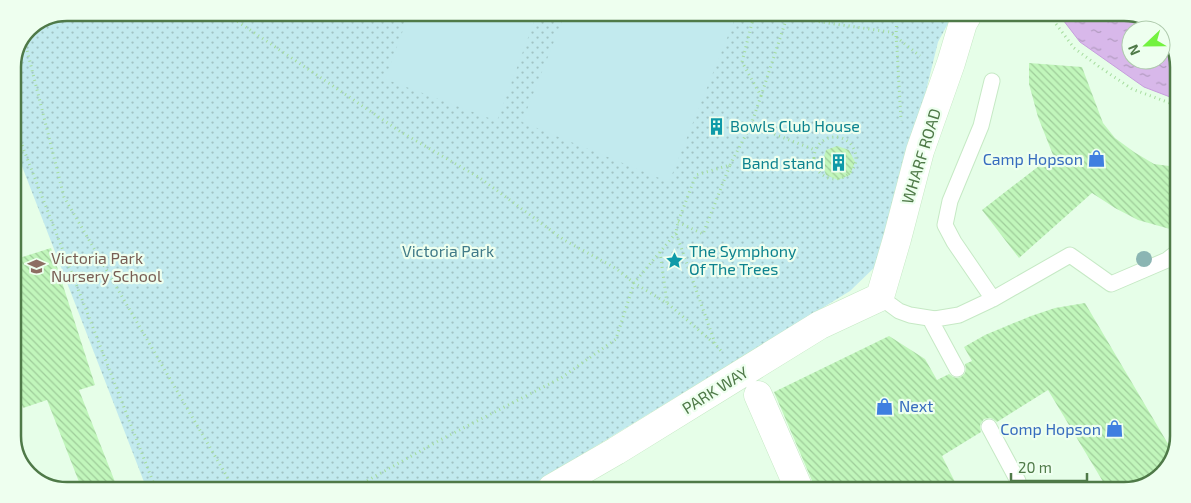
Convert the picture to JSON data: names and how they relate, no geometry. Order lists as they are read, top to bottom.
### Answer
{
  "streets": {
    "street": ["WHARF ROAD", "PARK WAY"]
  },
  "crossings": [
    ["WHARF ROAD", "PARK WAY"]
  ],
  "parks": ["Victoria Park"],
  "places": {
    "building": ["Bowls Club House", "Band stand"],
    "shop": ["Camp Hopson", "Next", "Comp Hopson"],
    "place": ["The Symphony Of The Trees"],
    "school or university": ["Victoria Park Nursery School"]
  },
  "scale_bar": "20 m",
  "north": "left"
}
